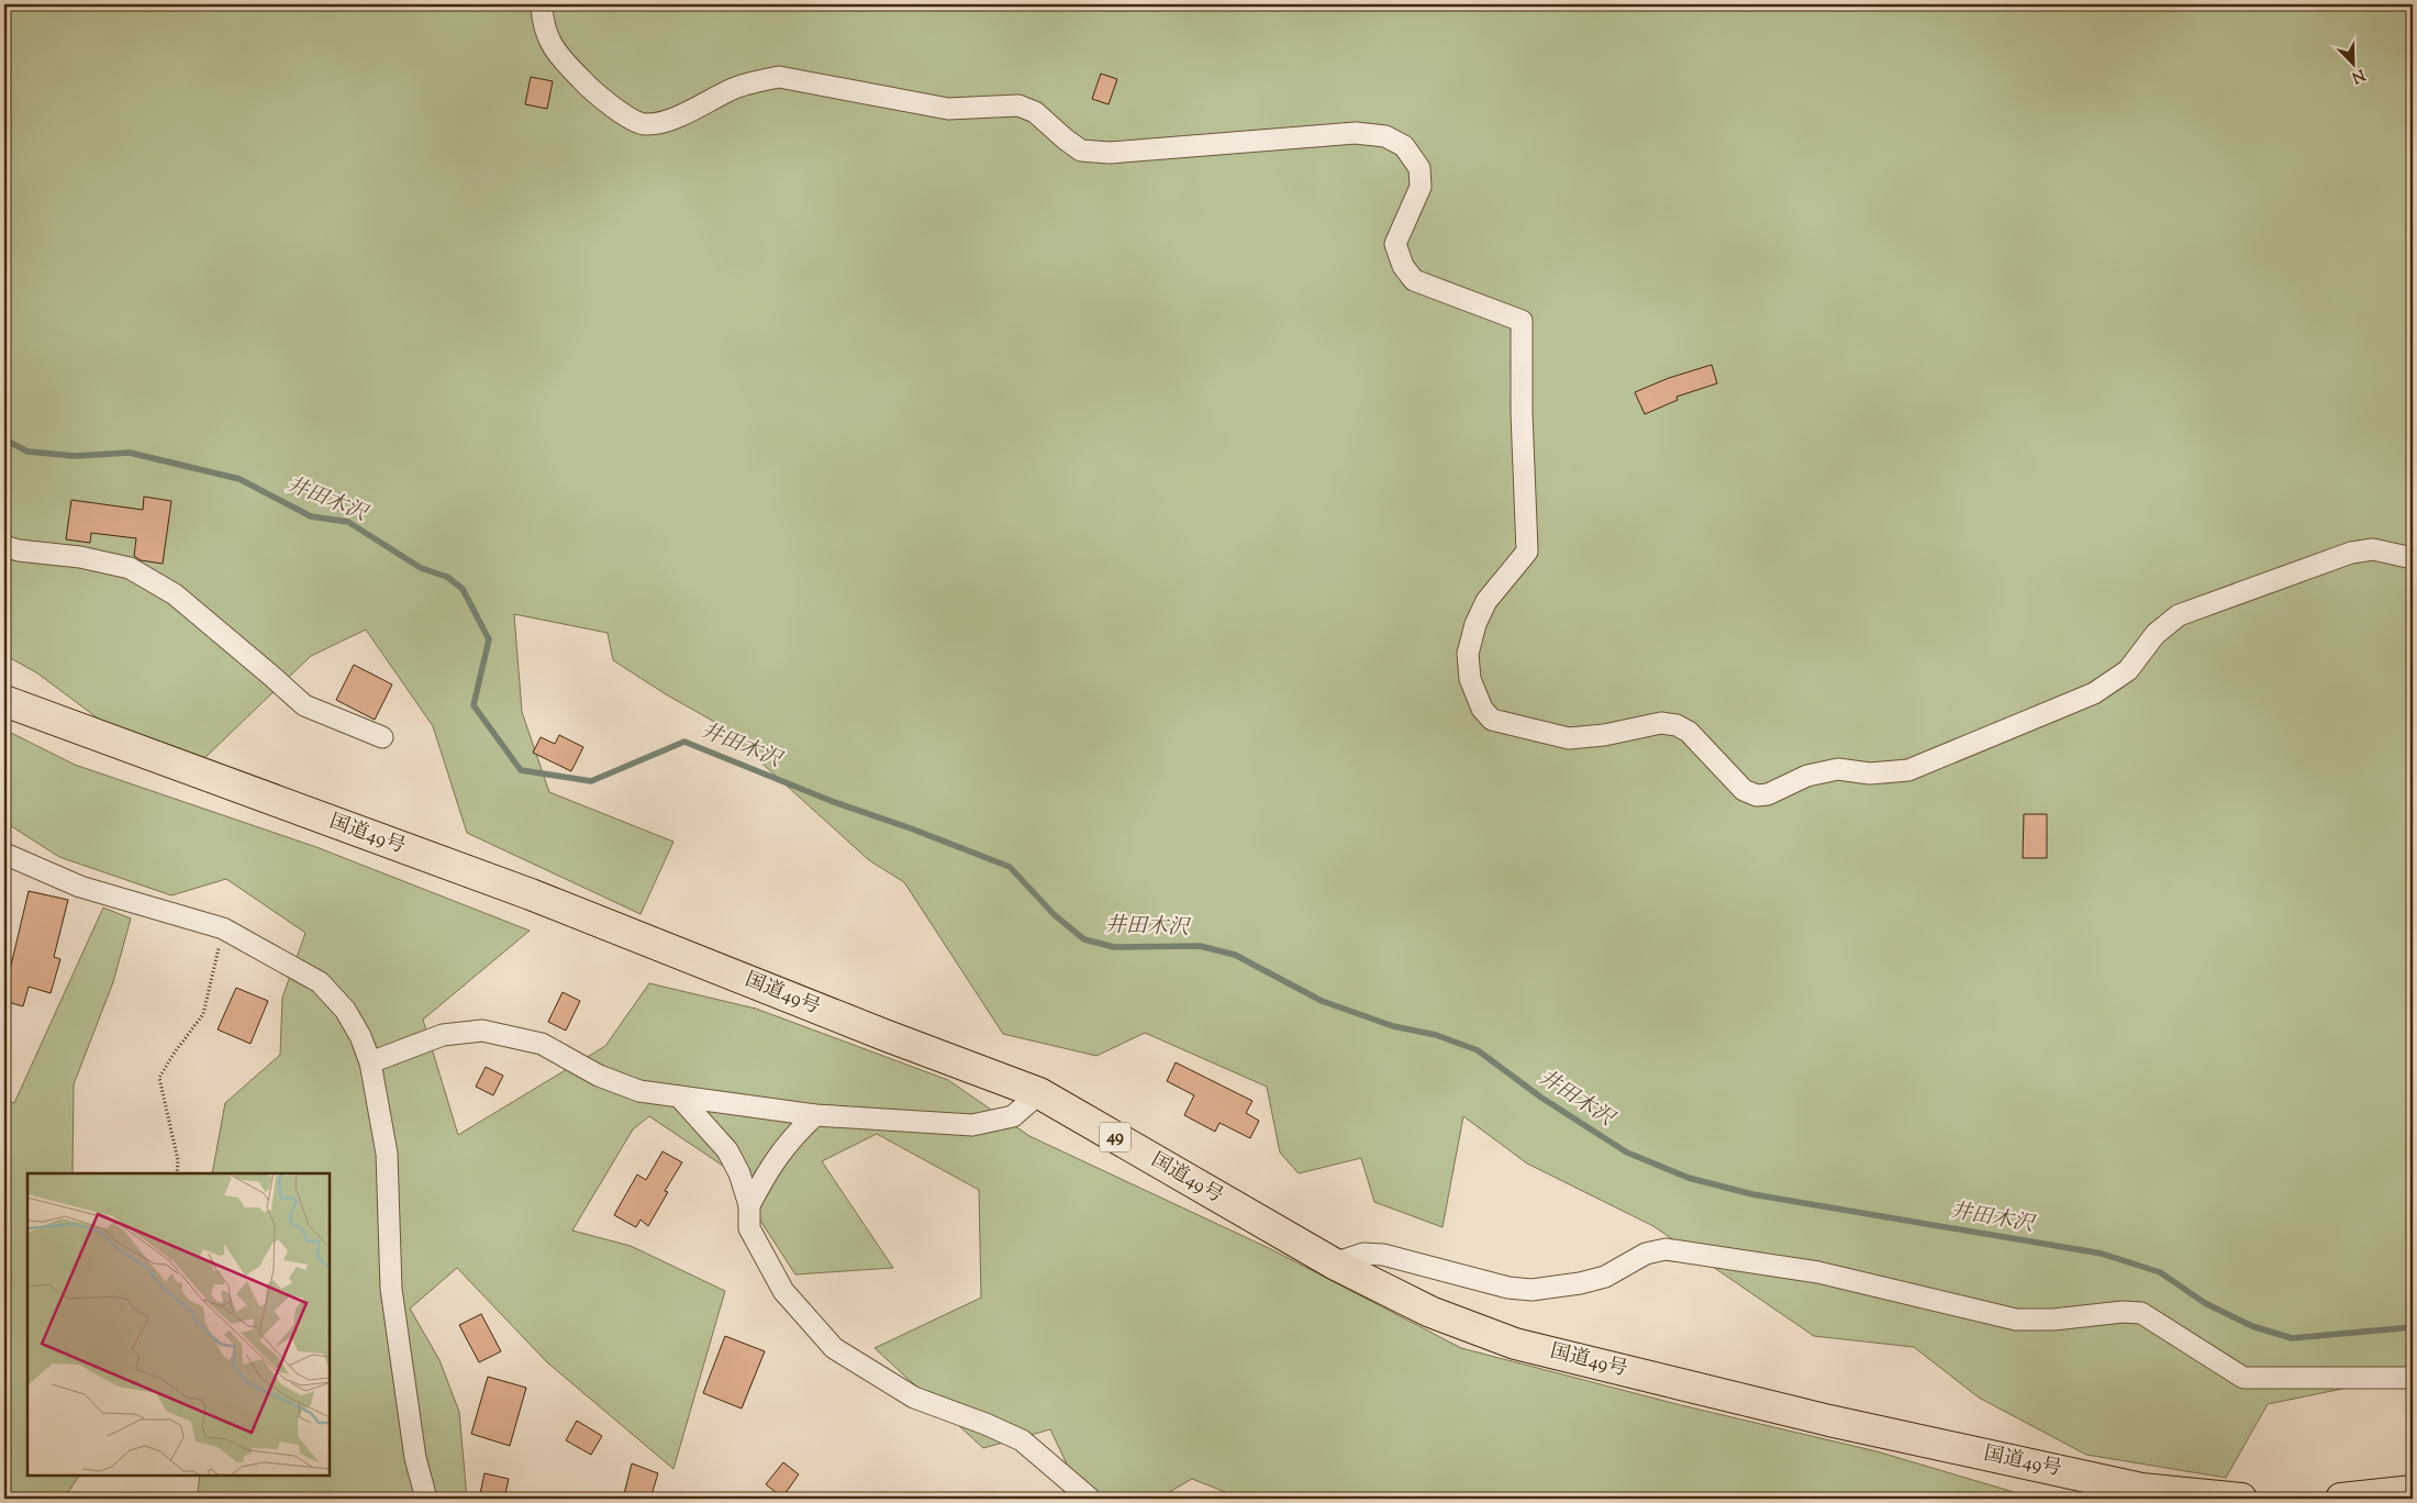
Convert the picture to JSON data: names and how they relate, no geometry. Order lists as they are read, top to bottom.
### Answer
{
  "streets": {
    "highway": ["国道49号", "49"]
  },
  "water": ["井田木沢"],
  "north": "bottom right"
}
